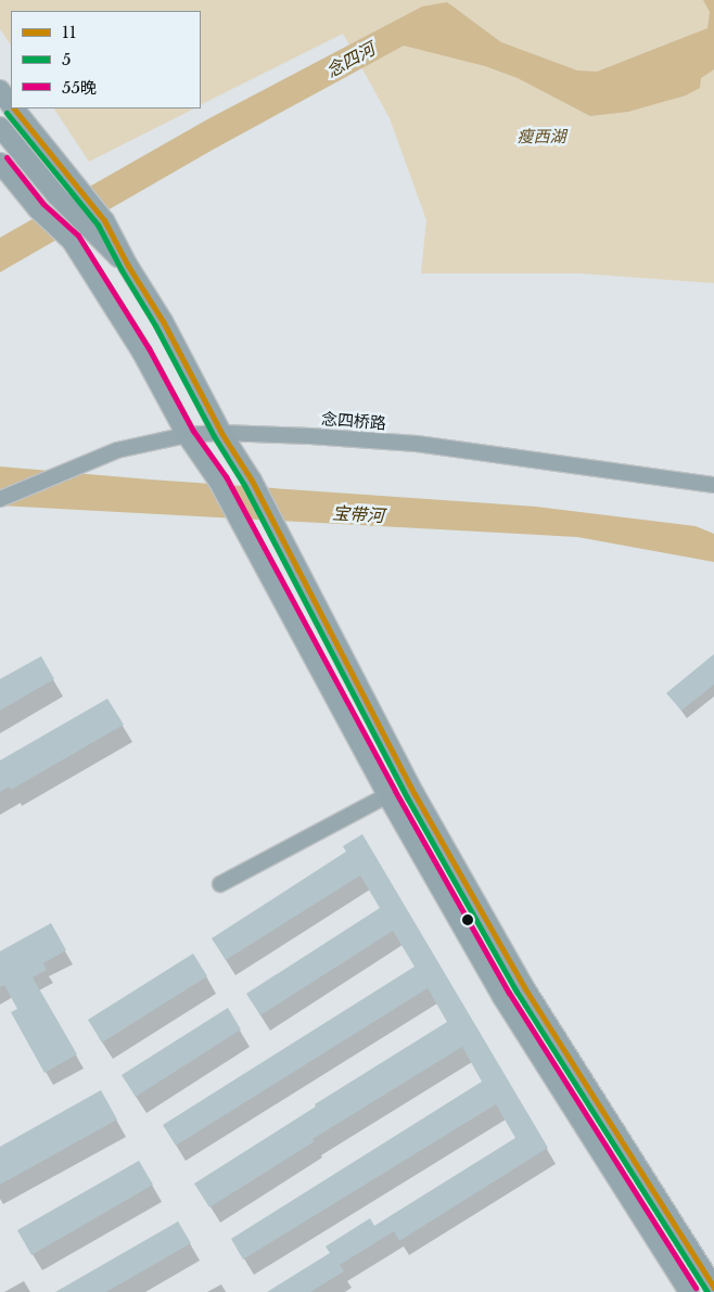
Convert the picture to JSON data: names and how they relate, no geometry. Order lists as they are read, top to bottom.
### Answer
{
  "streets": {
    "street": ["念四桥路"]
  },
  "water": ["念四河", "宝带河"],
  "parks": ["瘦西湖"],
  "lines": ["transit line 11", "transit line 5", "transit line 55晚"],
  "legend": ["11", "5", "55晚"]
}
